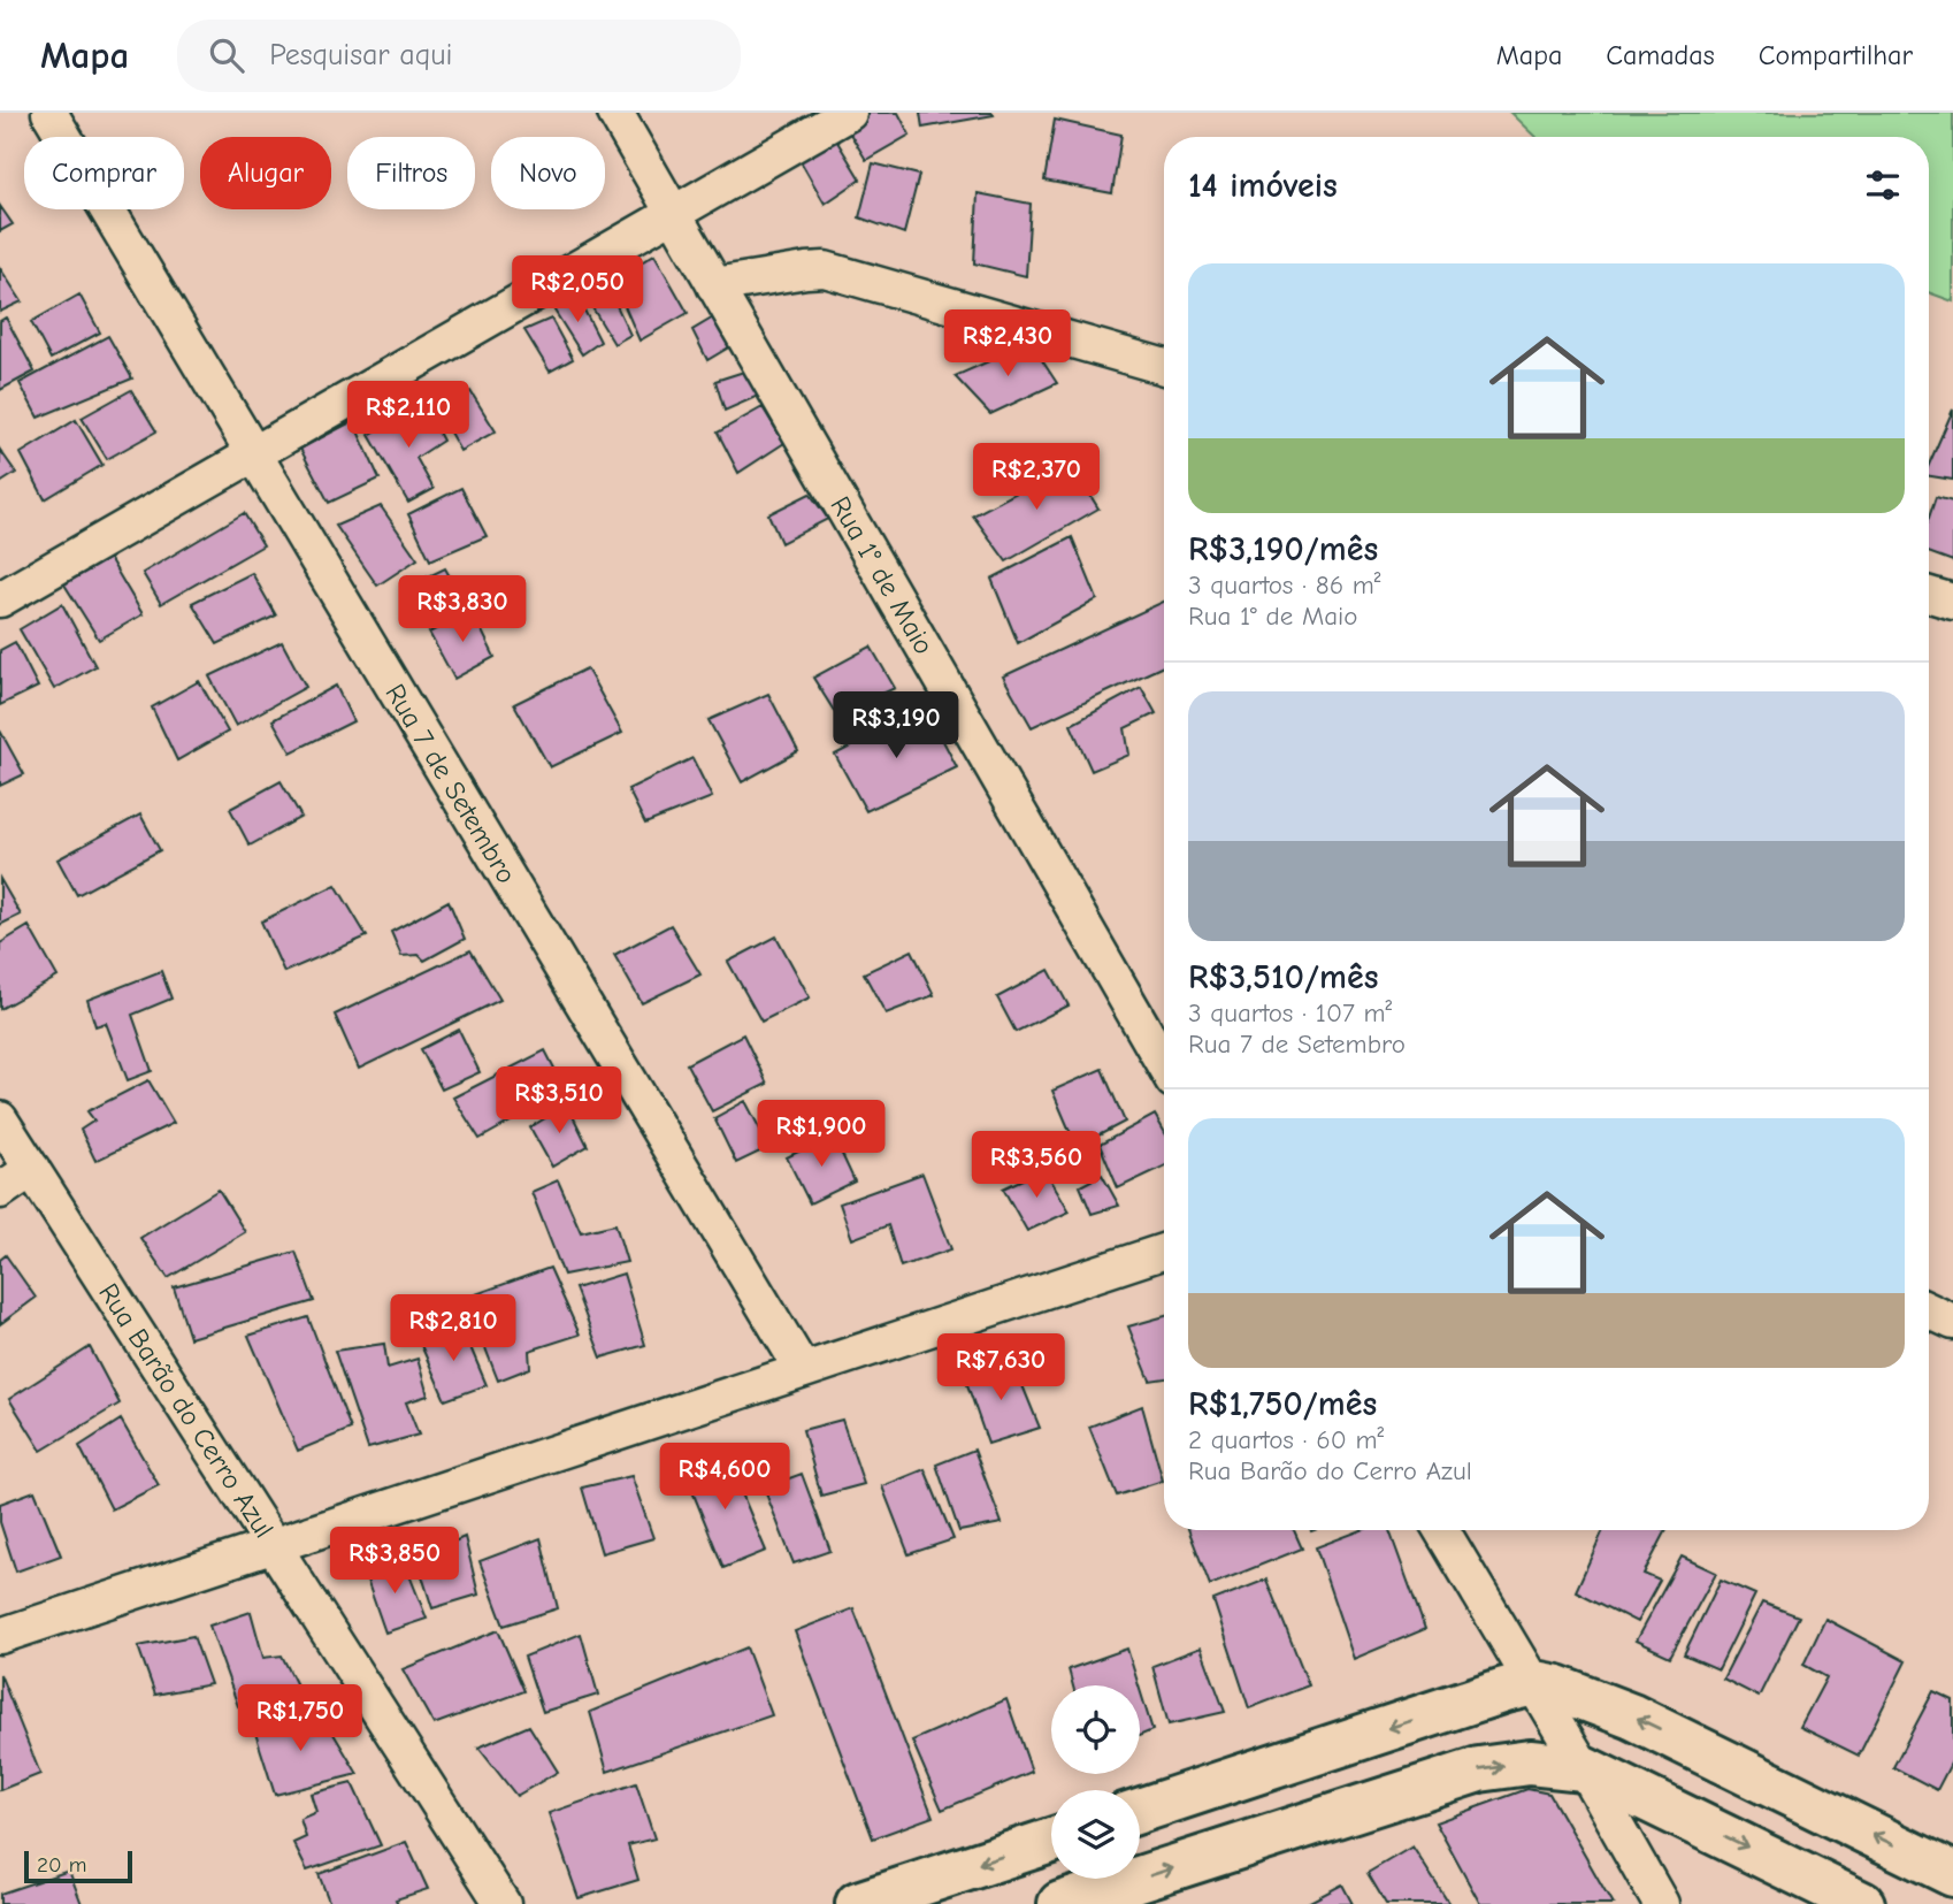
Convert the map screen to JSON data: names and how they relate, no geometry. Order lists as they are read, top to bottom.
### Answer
{
  "streets": {
    "street": ["Rua 1° de Maio", "Rua 7 de Setembro", "Rua Barão do Cerro Azul"]
  },
  "scale_bar": "20 m",
  "page": {
    "header": "Mapa",
    "search": "Pesquisar aqui",
    "nav": ["Mapa", "Camadas", "Compartilhar"],
    "chip": [
      "Comprar",
      "Alugar",
      "Filtros",
      "Novo"
    ],
    "heading": "14 imóveis",
    "list": [
      {
        "name": "R$3,190/mês",
        "note": "3 quartos · 86 m² · Rua 1° de Maio"
      },
      {
        "name": "R$3,510/mês",
        "note": "3 quartos · 107 m² · Rua 7 de Setembro"
      },
      {
        "name": "R$1,750/mês",
        "note": "2 quartos · 60 m² · Rua Barão do Cerro Azul"
      }
    ],
    "price": [
      "R$2,050",
      "R$2,430",
      "R$2,110",
      "R$2,370",
      "R$3,830",
      "R$3,190",
      "R$3,510",
      "R$1,900",
      "R$3,560",
      "R$2,810",
      "R$7,630",
      "R$4,600",
      "R$3,850",
      "R$1,750"
    ],
    "scale": "20 m"
  }
}
